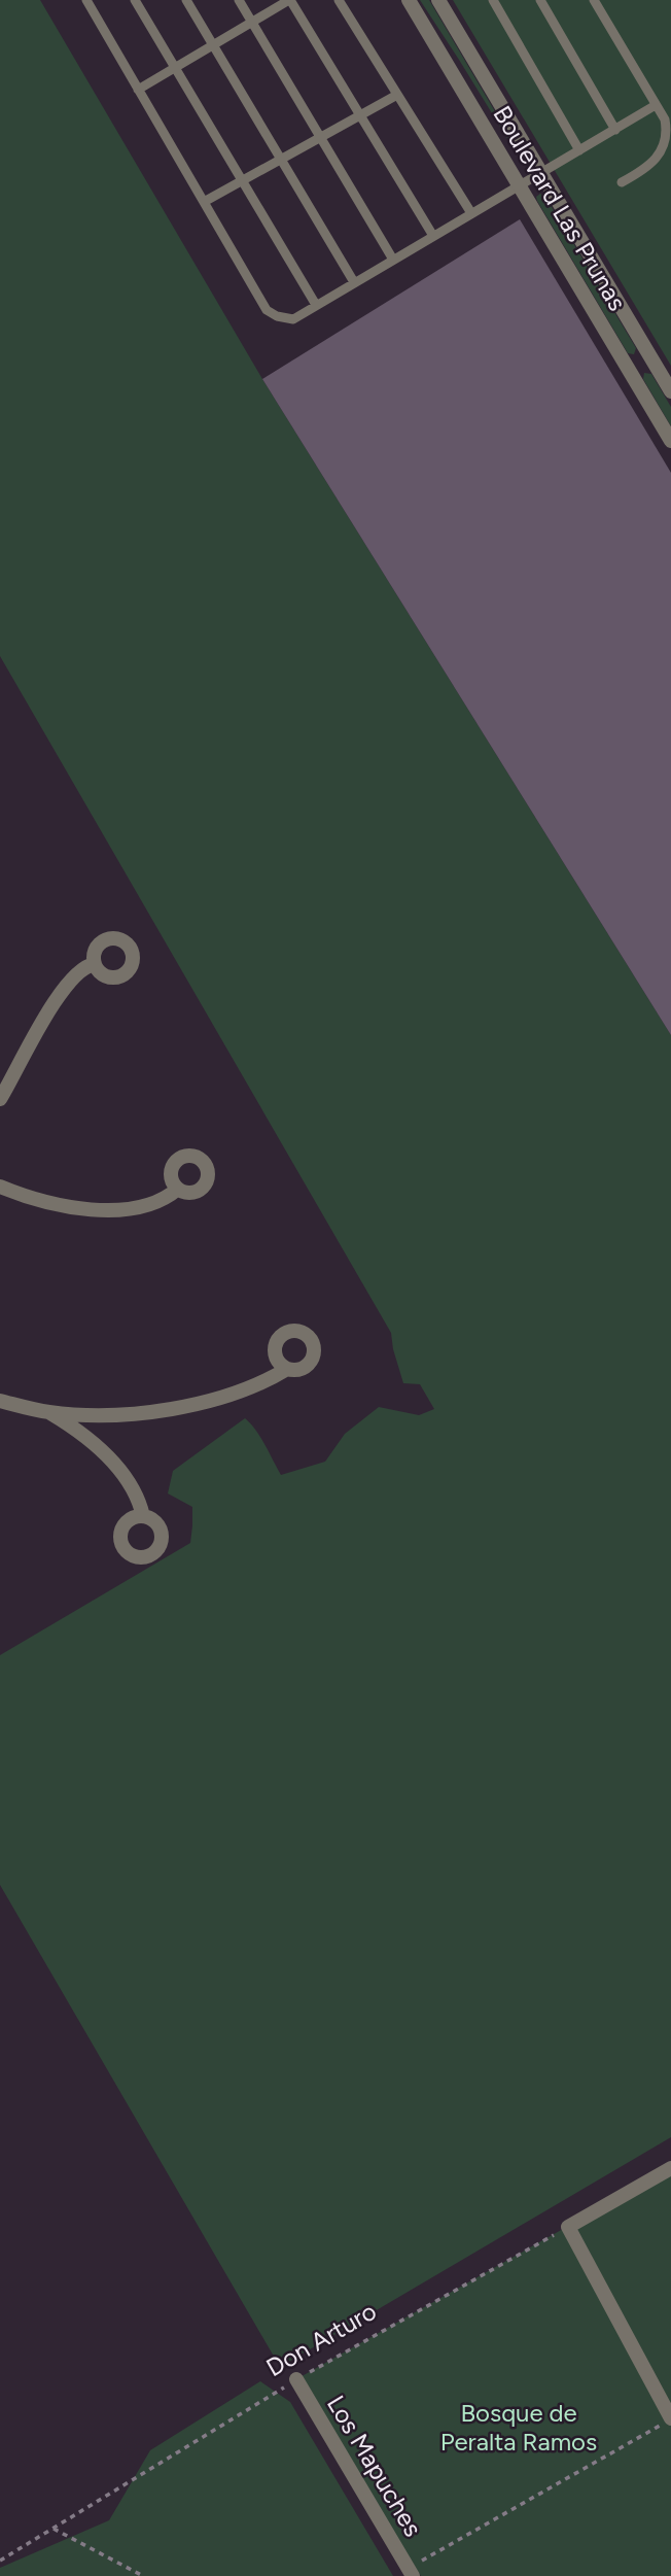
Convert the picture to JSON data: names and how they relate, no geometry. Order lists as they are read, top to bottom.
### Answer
{
  "streets": {
    "street": ["Boulevard Las Prunas", "Los Mapuches"],
    "path": ["Don Arturo"]
  },
  "crossings": [
    ["Don Arturo", "Los Mapuches"]
  ],
  "parks": ["Bosque de Peralta Ramos"]
}
